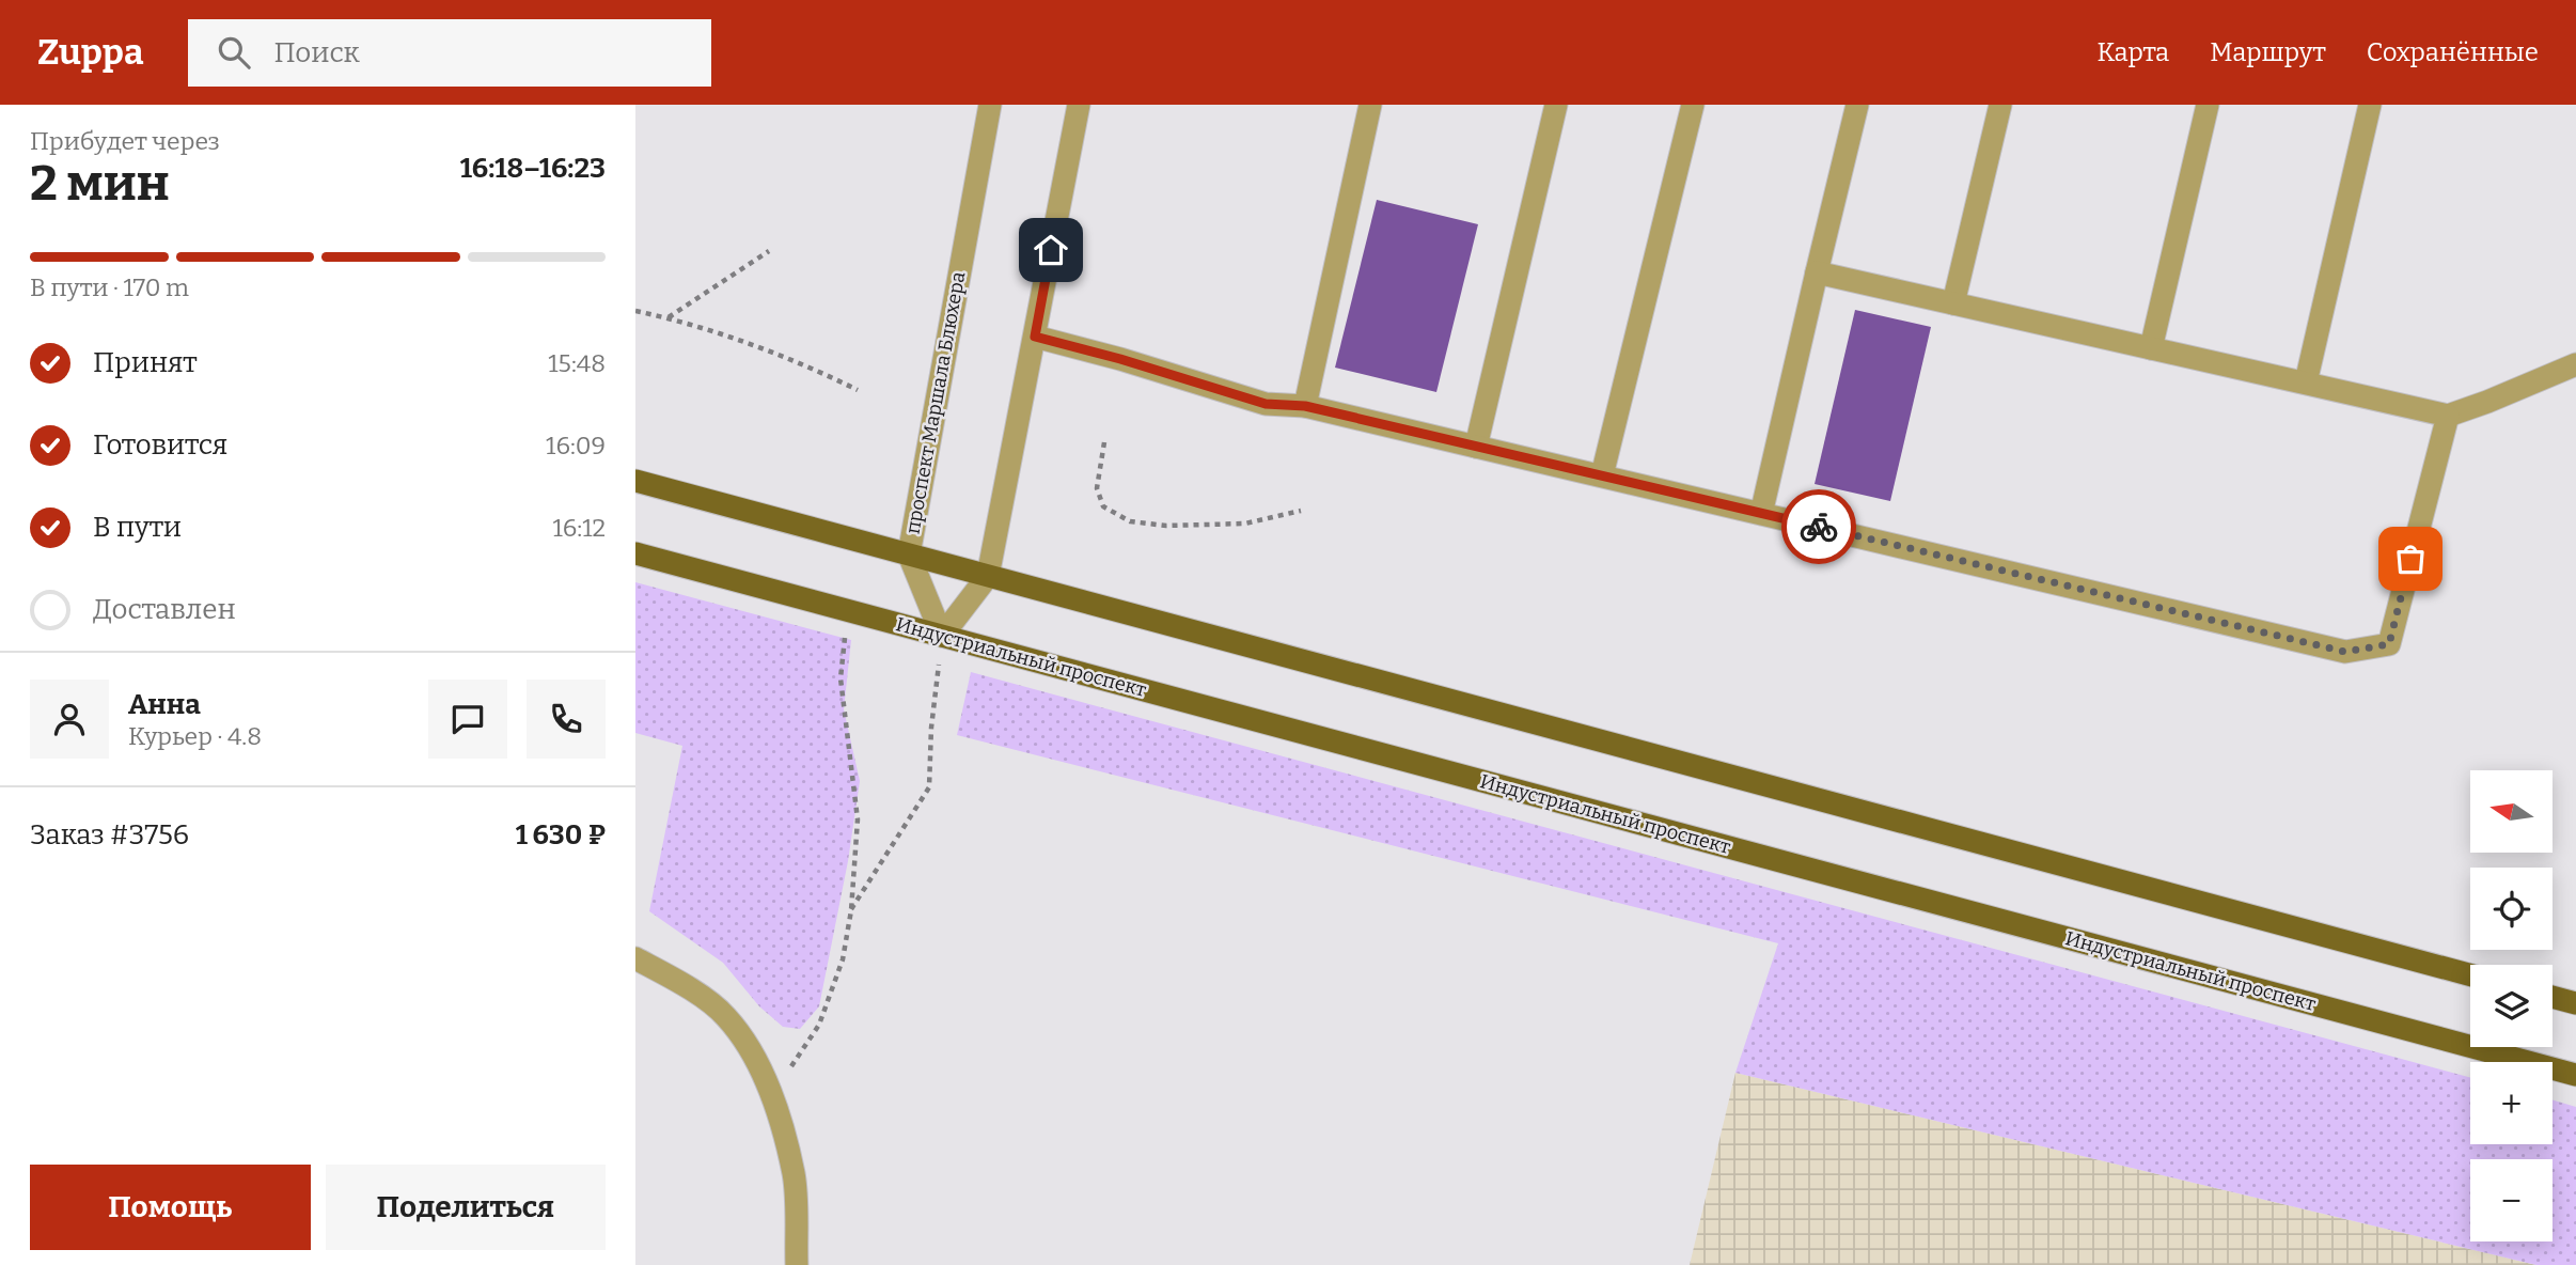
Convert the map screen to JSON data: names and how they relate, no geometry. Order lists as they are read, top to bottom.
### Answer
{
  "streets": {
    "main road": ["Индустриальный проспект"],
    "street": ["проспект Маршала Блюхера"]
  },
  "crossings": [
    ["проспект Маршала Блюхера", "Индустриальный проспект"]
  ],
  "north": "left",
  "page": {
    "header": "Zuppa",
    "search": "Поиск",
    "nav": ["Карта", "Маршрут", "Сохранённые"],
    "heading": ["2 мин", "Прибудет через", "16:18–16:23"],
    "panel": [
      "Анна",
      "Курьер · 4.8",
      "Заказ #3756",
      "1 630 ₽"
    ],
    "bar": "В пути · 170 m",
    "list": [
      ["Принят", "15:48"],
      ["Готовится", "16:09"],
      ["В пути", "16:12"],
      "Доставлен"
    ],
    "map_buttons": ["+", "−"],
    "buttons": ["Помощь", "Поделиться"]
  }
}
